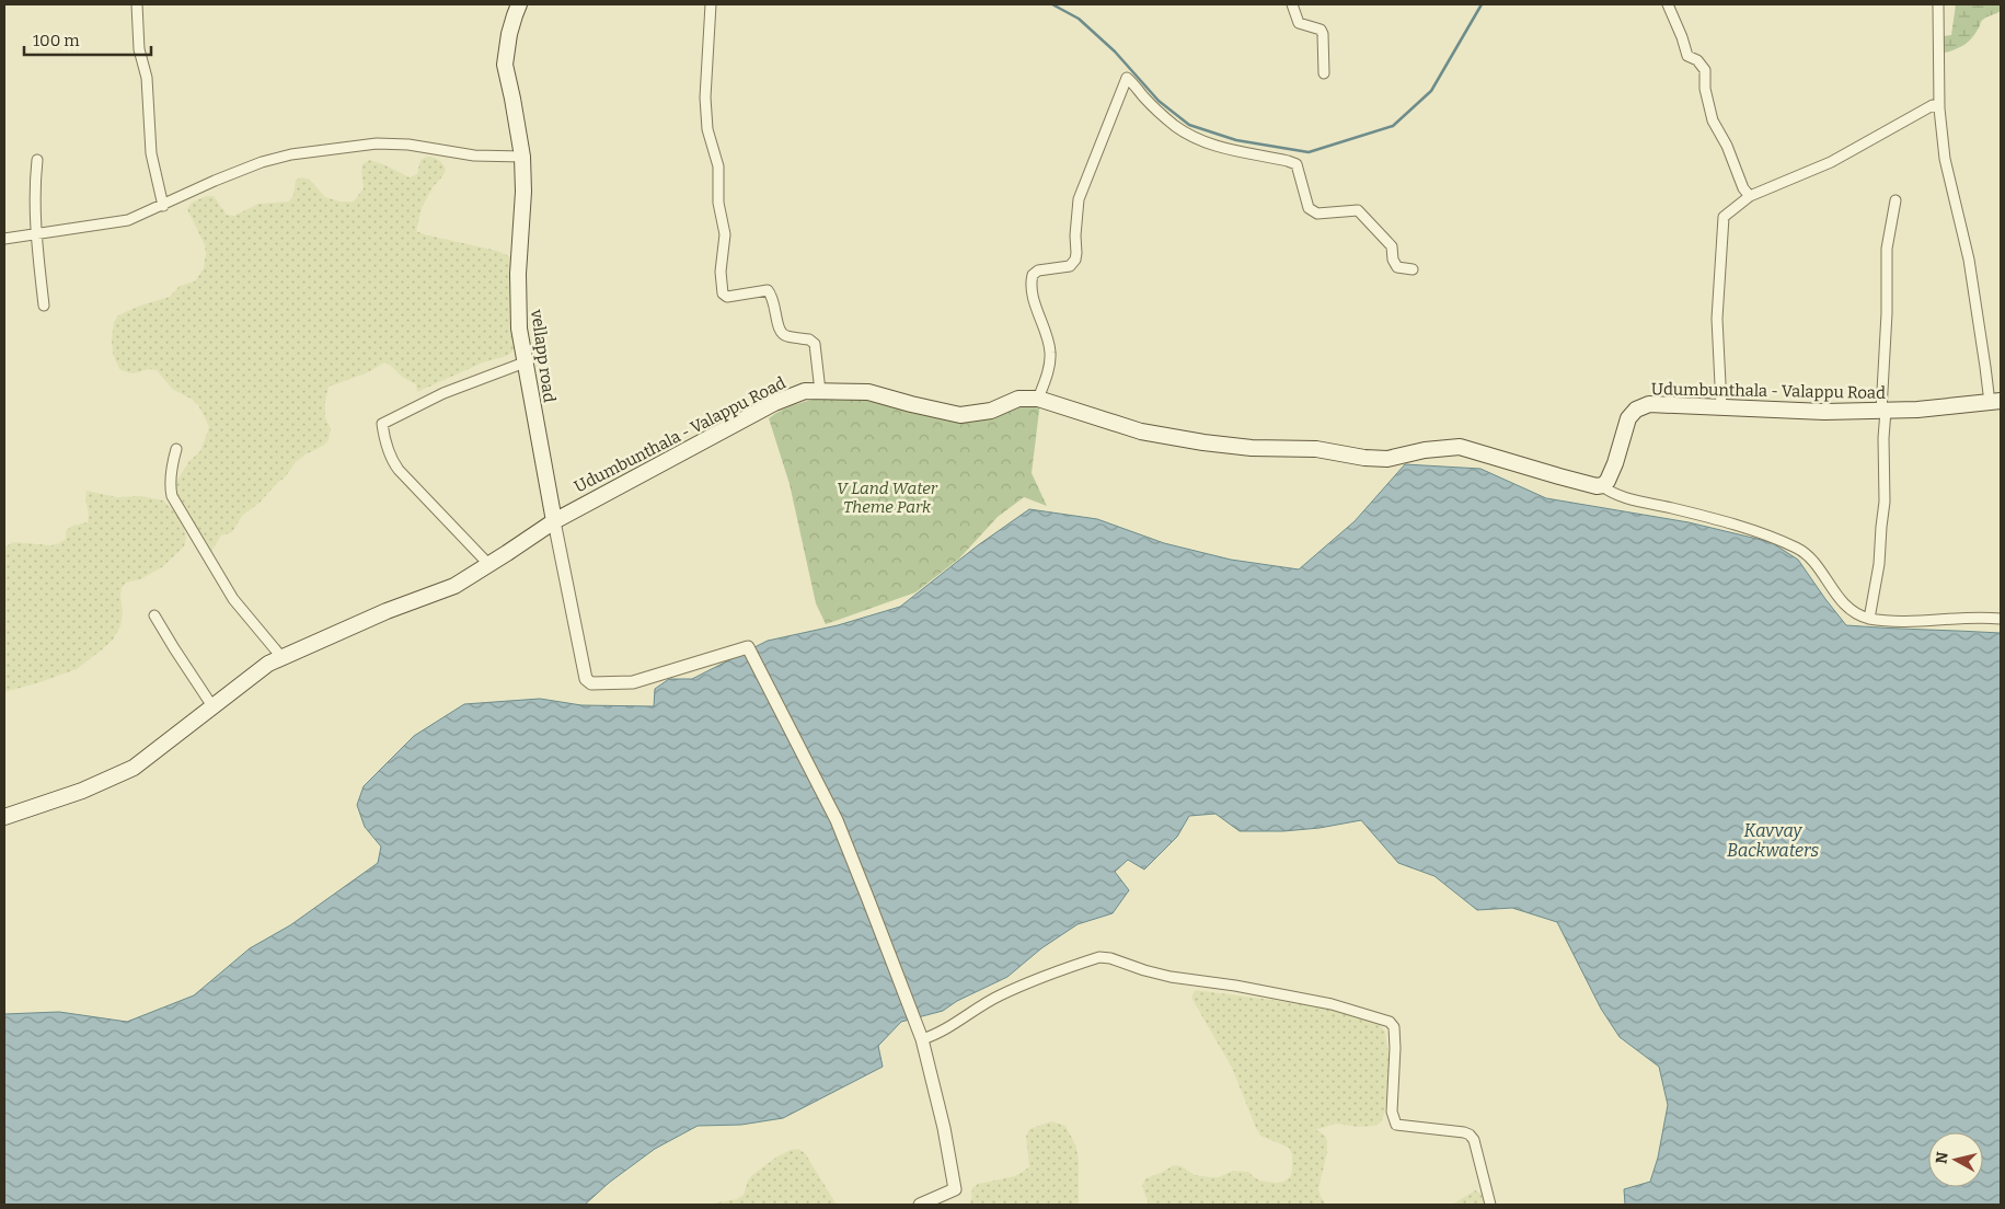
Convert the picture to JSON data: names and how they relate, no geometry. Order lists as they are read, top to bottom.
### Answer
{
  "streets": {
    "main road": ["vellapp road", "Udumbunthala - Valappu Road"]
  },
  "crossings": [
    ["vellapp road", "Udumbunthala - Valappu Road"]
  ],
  "water": ["Kavvay Backwaters"],
  "parks": ["V Land Water Theme Park"],
  "scale_bar": "100 m",
  "north": "left"
}
